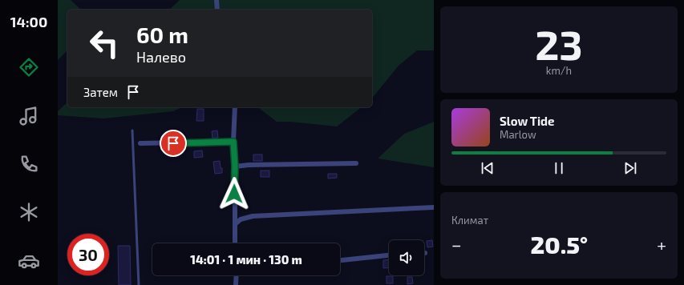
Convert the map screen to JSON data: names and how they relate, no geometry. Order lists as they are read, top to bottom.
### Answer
{
  "page": {
    "tabs": "14:00",
    "tile": [
      ["23", "km/h"],
      "Климат"
    ],
    "turn": ["60 m", "Налево"],
    "then": "Затем",
    "song": ["Slow Tide", "Marlow"],
    "heat": ["−", "20.5°", "+"],
    "limit": "30",
    "trip": "14:01 · 1 мин · 130 m"
  }
}
